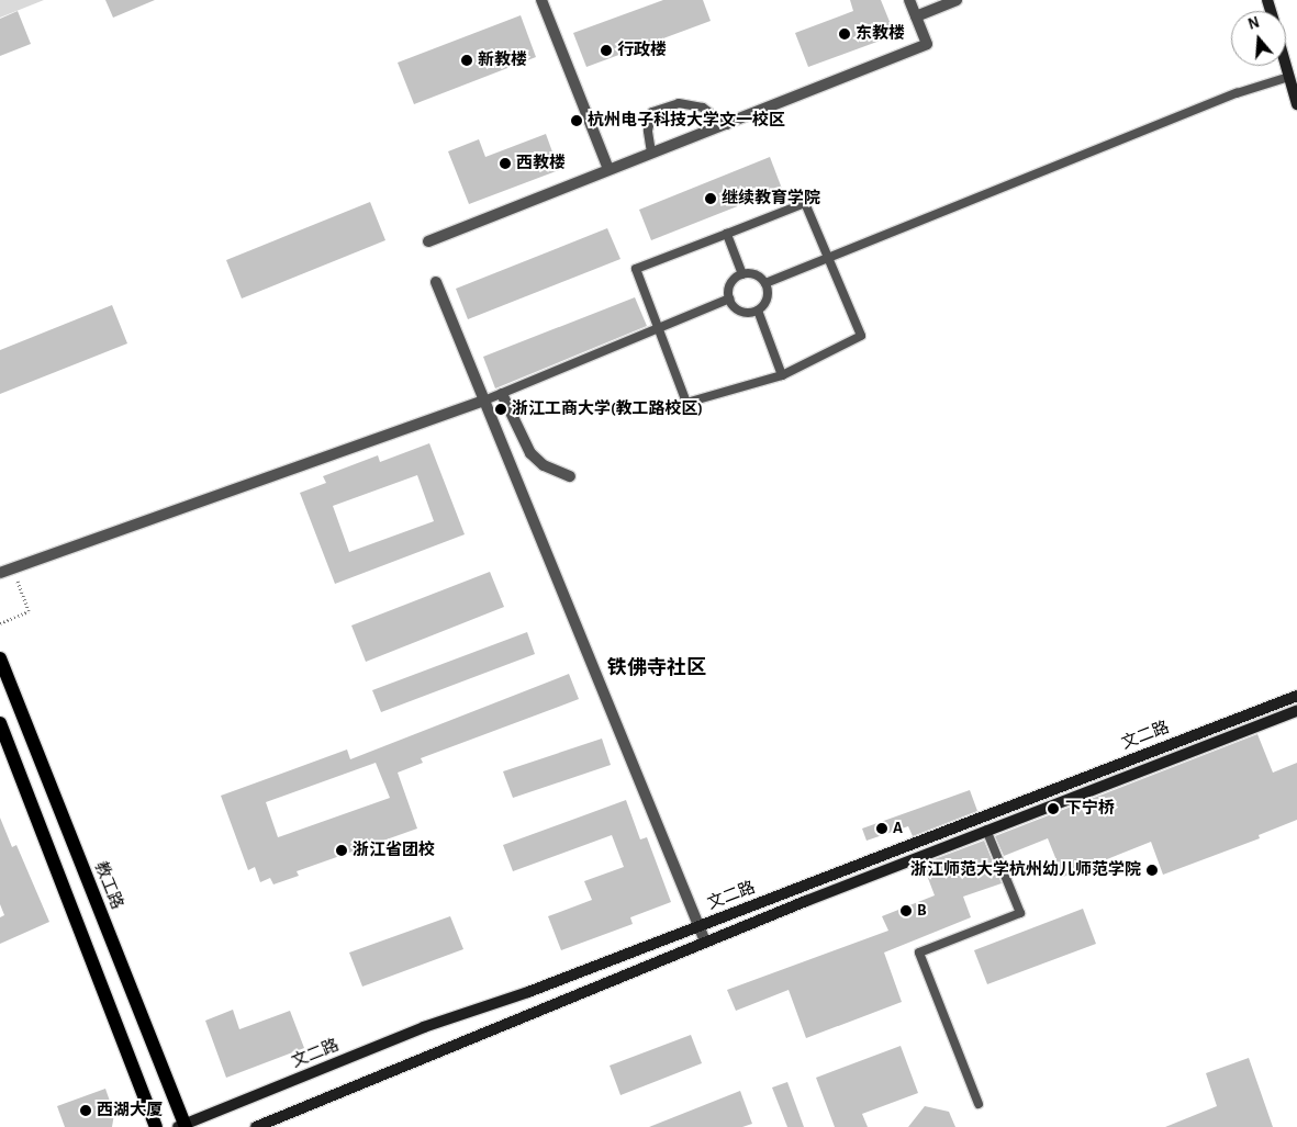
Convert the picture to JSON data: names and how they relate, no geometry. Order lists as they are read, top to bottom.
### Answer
{
  "streets": {
    "main road": ["文二路", "教工路"]
  },
  "crossings": [
    ["文二路", "教工路"]
  ],
  "districts": ["铁佛寺社区"],
  "places": [
    "东教楼",
    "行政楼",
    "新教楼",
    "杭州电子科技大学文一校区",
    "西教楼",
    "继续教育学院",
    "浙江工商大学(教工路校区)",
    "下宁桥",
    "A",
    "浙江省团校",
    "浙江师范大学杭州幼儿师范学院",
    "B",
    "西湖大厦"
  ],
  "north": "top"
}
